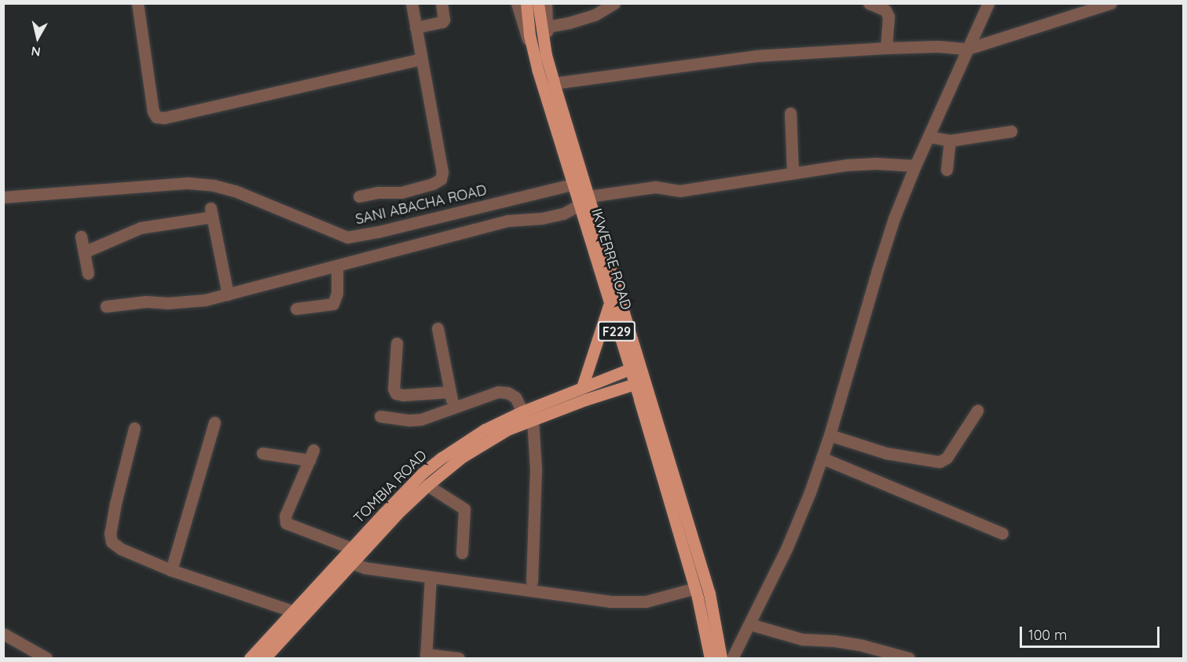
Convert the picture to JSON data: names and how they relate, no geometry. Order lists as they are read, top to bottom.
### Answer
{
  "streets": {
    "main road": ["IKWERRE ROAD", "F229", "TOMBIA ROAD"],
    "street": ["SANI ABACHA ROAD"]
  },
  "crossings": [
    ["SANI ABACHA ROAD", "IKWERRE ROAD"],
    ["IKWERRE ROAD", "TOMBIA ROAD"]
  ],
  "scale_bar": "100 m",
  "north": "bottom"
}
